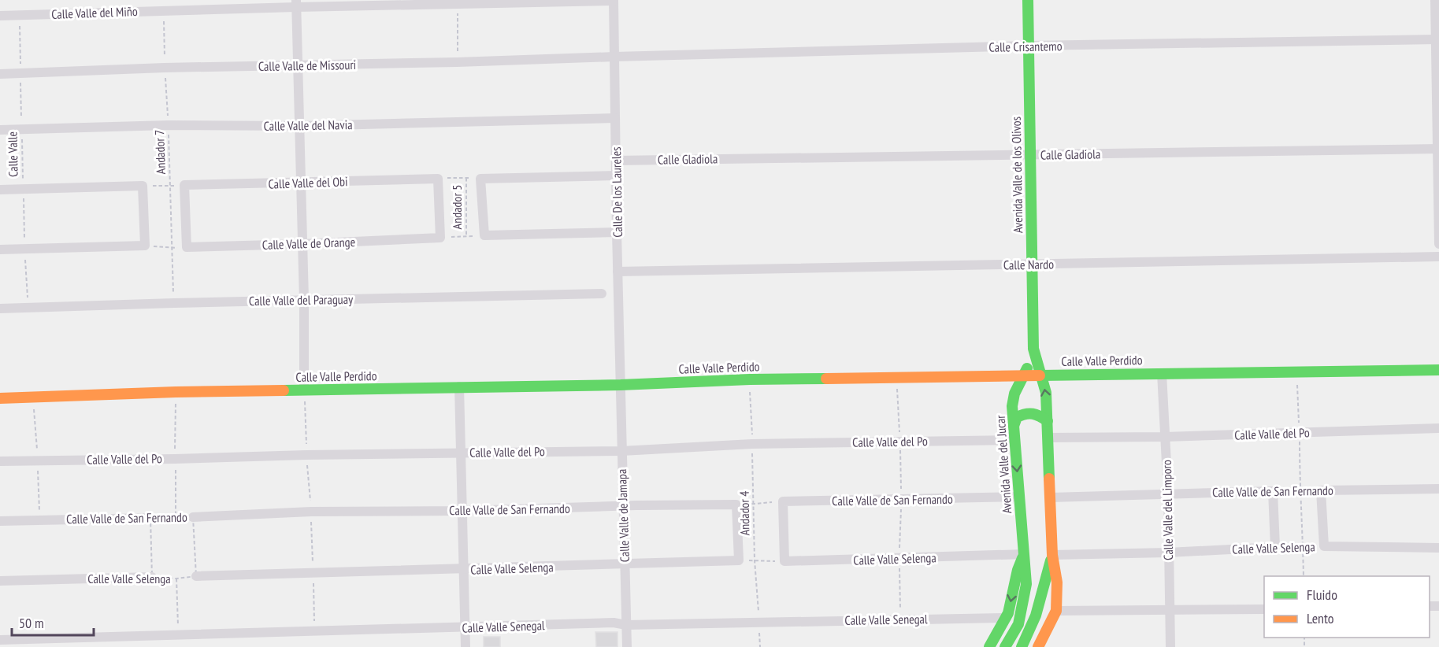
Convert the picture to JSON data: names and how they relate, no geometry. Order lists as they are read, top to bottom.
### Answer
{
  "streets": {
    "street": [
      "Calle Valle del Miño",
      "Calle Crisantemo",
      "Calle Valle de Missouri",
      "Calle Valle del Navia",
      "Calle Gladiola",
      "Avenida Valle de los Olivos",
      "Calle Valle del Obi",
      "Calle De los Laureles",
      "Calle Valle de Orange",
      "Calle Nardo",
      "Calle Valle del Paraguay",
      "Calle Valle Perdido",
      "Calle Valle del Po",
      "Avenida Valle del Jucar",
      "Calle Valle de San Fernando",
      "Calle Valle del Limporo",
      "Calle Valle de Jamapa",
      "Calle Valle Selenga",
      "Calle Valle Senegal"
    ],
    "path": [
      "Andador 7",
      "Calle Valle",
      "Andador 5",
      "Andador 4"
    ]
  },
  "crossings": [
    ["Calle Valle del Miño", "Andador 7"],
    ["Calle Valle del Miño", "Calle Valle"],
    ["Calle Valle del Miño", "Calle De los Laureles"],
    ["Calle Crisantemo", "Calle Valle de Missouri"],
    ["Calle Crisantemo", "Avenida Valle de los Olivos"],
    ["Calle Crisantemo", "Calle De los Laureles"],
    ["Calle Valle de Missouri", "Andador 7"],
    ["Calle Valle de Missouri", "Calle Valle"],
    ["Calle Valle de Missouri", "Calle De los Laureles"],
    ["Calle Valle del Navia", "Andador 7"],
    ["Calle Valle del Navia", "Calle Valle"],
    ["Calle Valle del Navia", "Calle De los Laureles"],
    ["Andador 7", "Calle Valle del Paraguay"],
    ["Calle Valle", "Calle Valle del Paraguay"],
    ["Calle Gladiola", "Avenida Valle de los Olivos"],
    ["Calle Gladiola", "Calle De los Laureles"],
    ["Avenida Valle de los Olivos", "Calle Nardo"],
    ["Avenida Valle de los Olivos", "Calle Valle Perdido"],
    ["Avenida Valle de los Olivos", "Avenida Valle del Jucar"],
    ["Calle De los Laureles", "Calle Nardo"],
    ["Calle De los Laureles", "Calle Valle Perdido"],
    ["Calle De los Laureles", "Calle Valle de Jamapa"],
    ["Calle Valle Perdido", "Avenida Valle del Jucar"],
    ["Calle Valle Perdido", "Calle Valle del Limporo"],
    ["Calle Valle Perdido", "Andador 4"],
    ["Calle Valle Perdido", "Calle Valle de Jamapa"],
    ["Calle Valle del Po", "Avenida Valle del Jucar"],
    ["Calle Valle del Po", "Calle Valle del Limporo"],
    ["Calle Valle del Po", "Andador 4"],
    ["Calle Valle del Po", "Calle Valle de Jamapa"],
    ["Avenida Valle del Jucar", "Calle Valle de San Fernando"],
    ["Avenida Valle del Jucar", "Calle Valle Selenga"],
    ["Avenida Valle del Jucar", "Calle Valle Senegal"],
    ["Calle Valle de San Fernando", "Calle Valle del Limporo"],
    ["Calle Valle de San Fernando", "Calle Valle de Jamapa"],
    ["Calle Valle del Limporo", "Calle Valle Selenga"],
    ["Andador 4", "Calle Valle Senegal"],
    ["Calle Valle de Jamapa", "Calle Valle Selenga"],
    ["Calle Valle de Jamapa", "Calle Valle Senegal"]
  ],
  "legend": ["Fluido", "Lento"],
  "scale_bar": "50 m"
}
